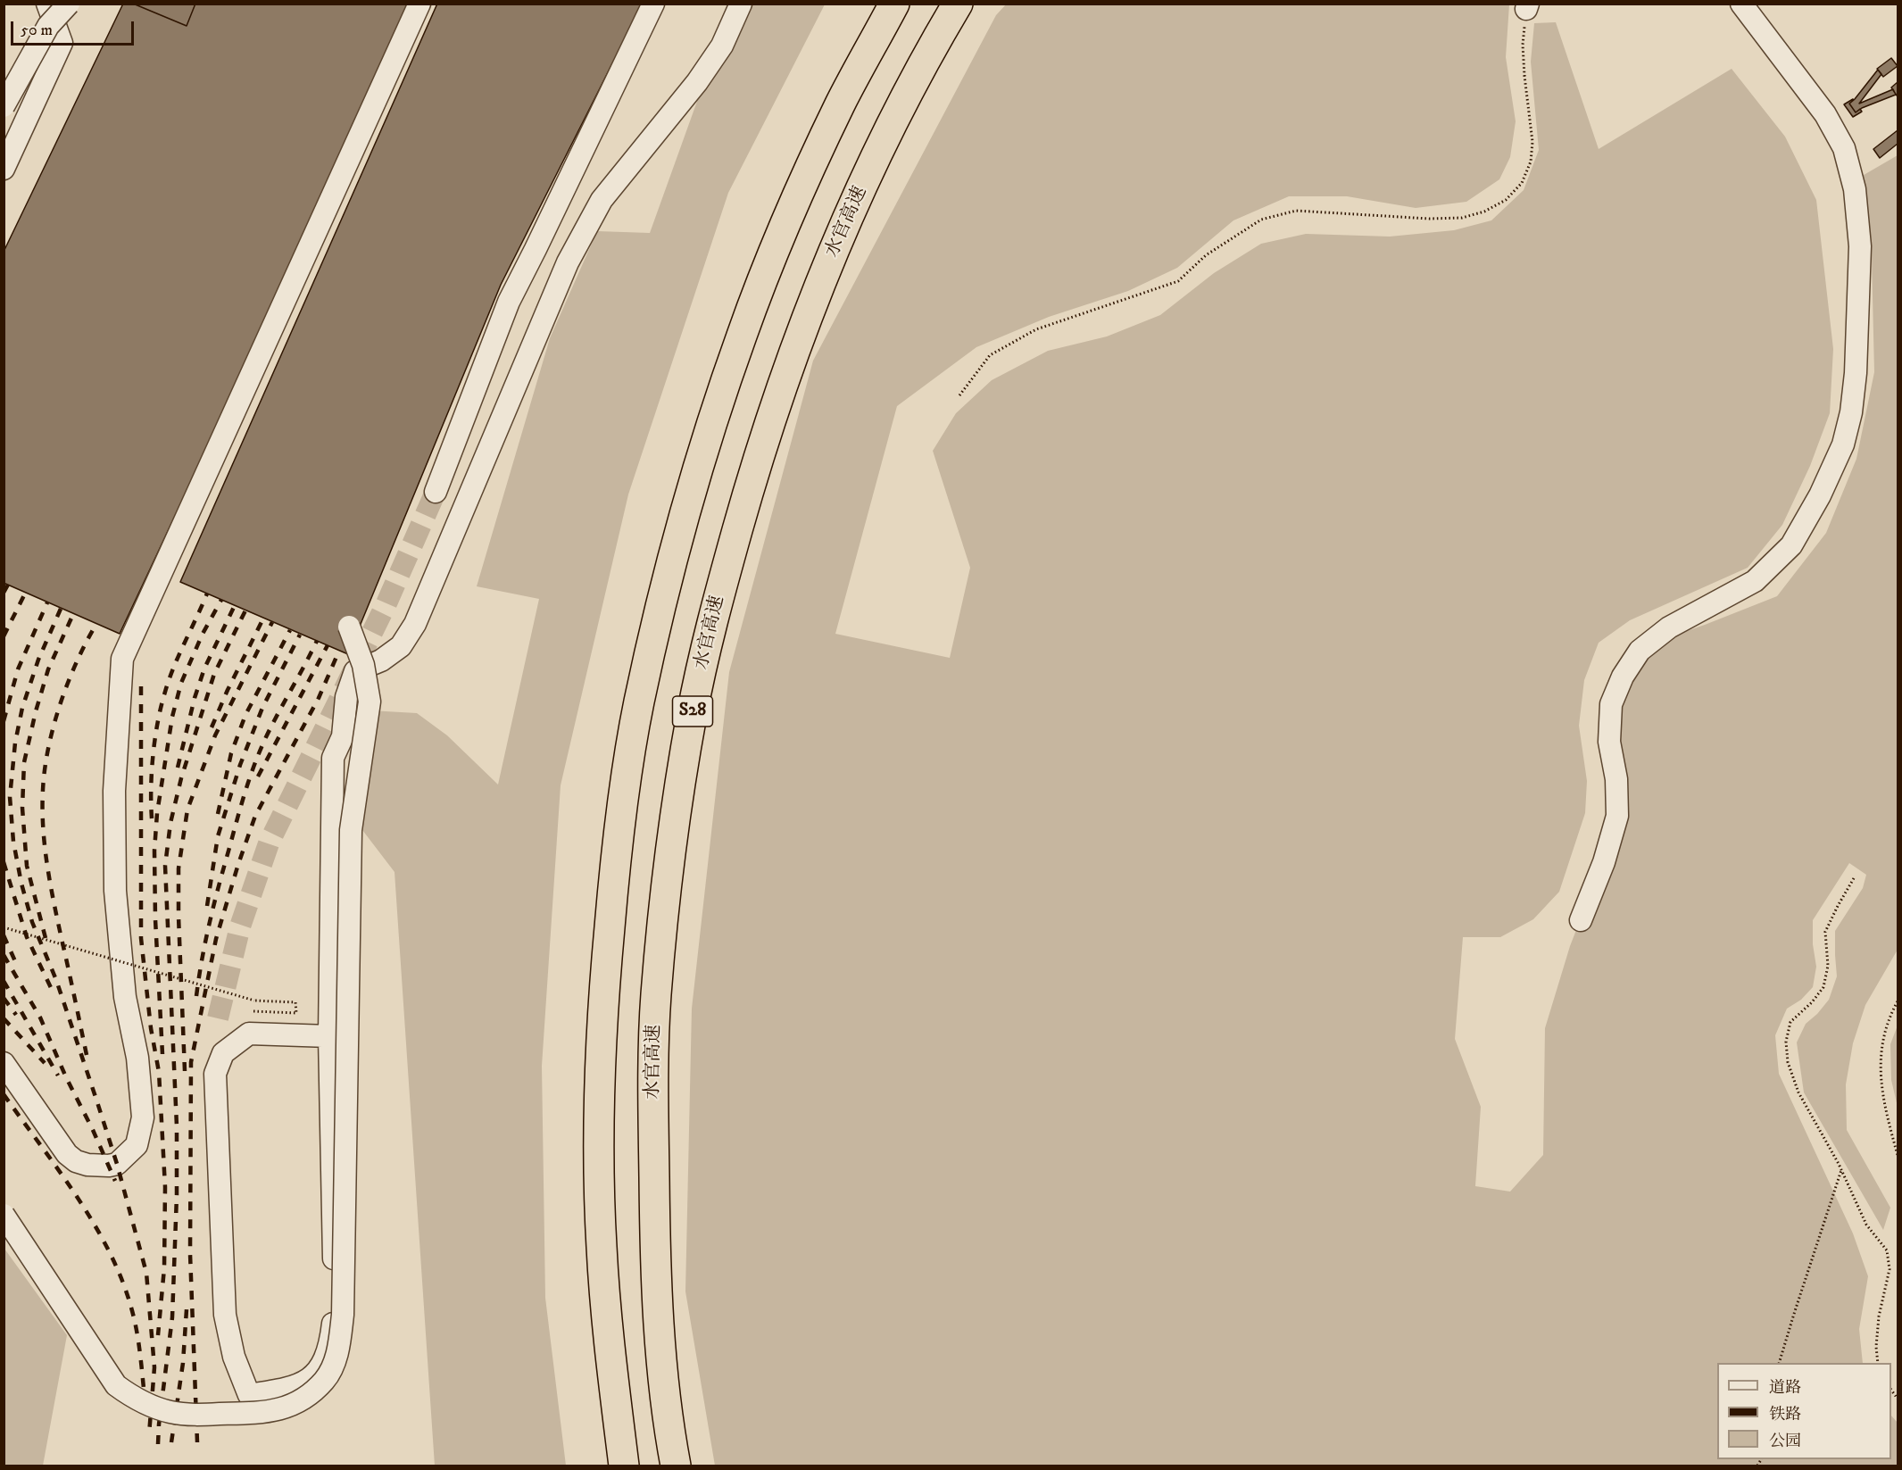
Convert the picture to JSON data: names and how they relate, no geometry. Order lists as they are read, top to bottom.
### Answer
{
  "streets": {
    "highway": ["水官高速", "S28"]
  },
  "legend": ["道路", "铁路", "公园"],
  "scale_bar": "50 m"
}
